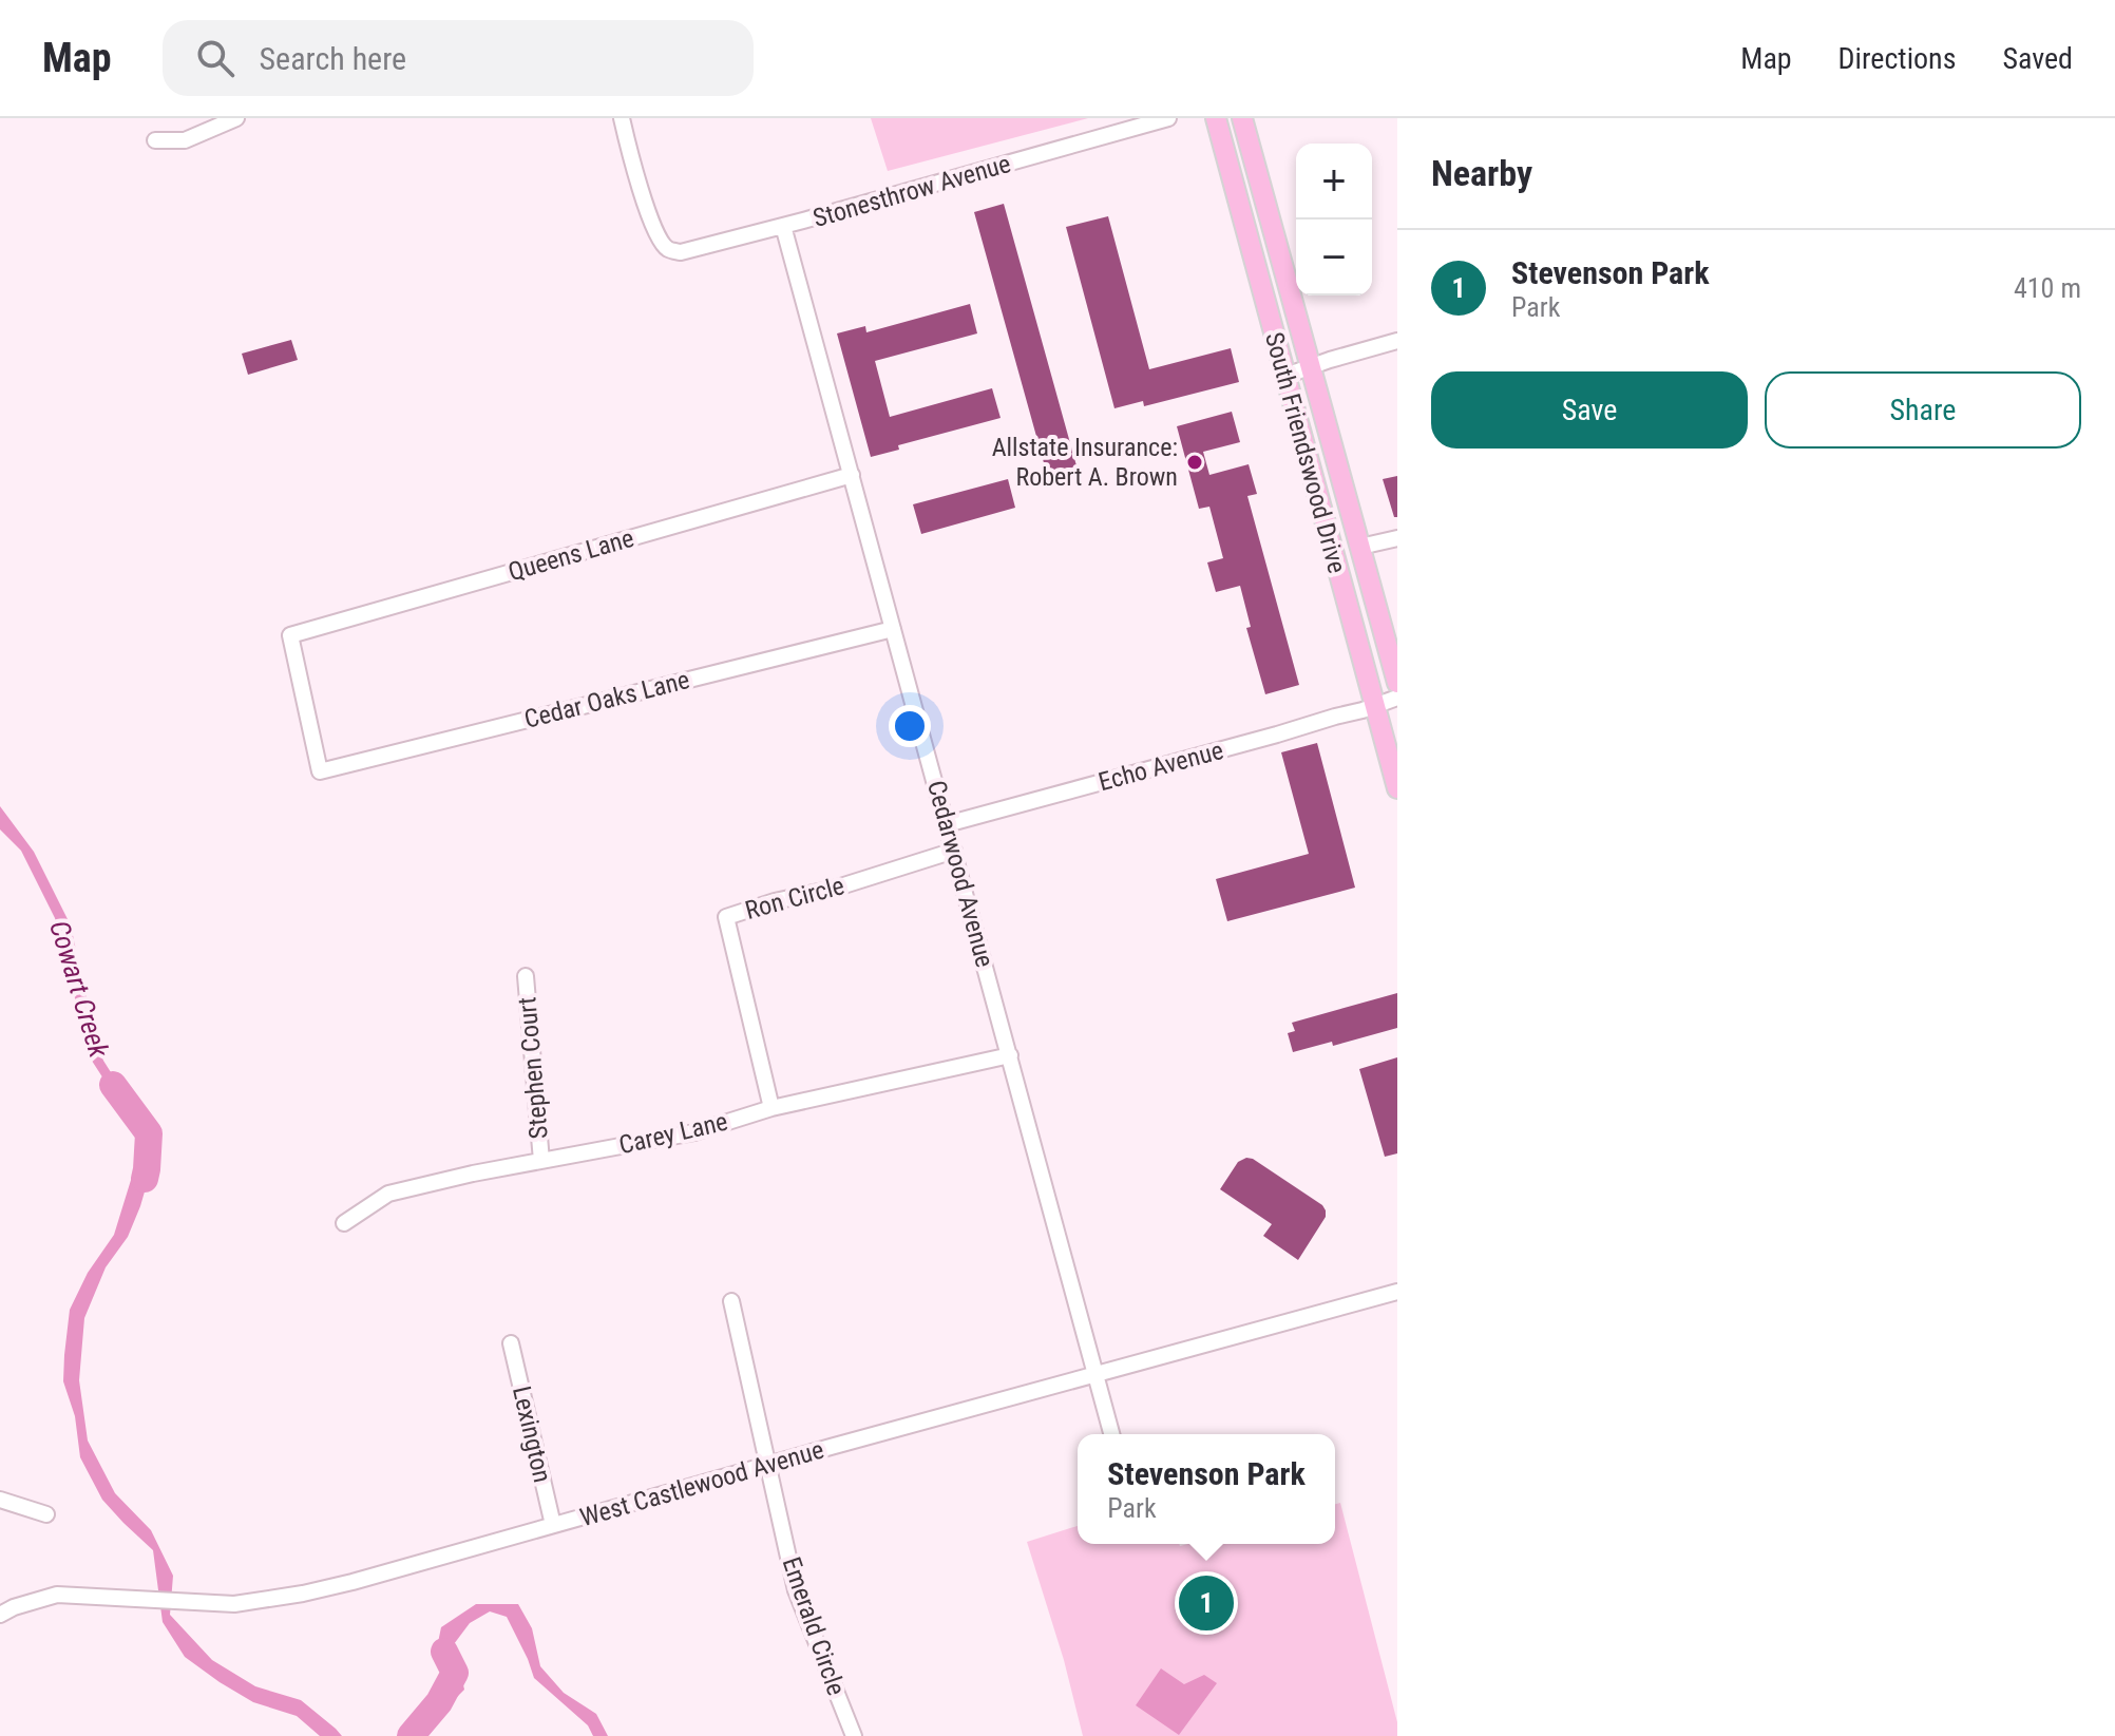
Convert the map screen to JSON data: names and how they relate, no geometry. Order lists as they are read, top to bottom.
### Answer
{
  "streets": {
    "main road": ["South Friendswood Drive"],
    "street": [
      "Stonesthrow Avenue",
      "Queens Lane",
      "Cedar Oaks Lane",
      "Echo Avenue",
      "Cedarwood Avenue",
      "Ron Circle",
      "Stephen Court",
      "Carey Lane",
      "Lexington",
      "West Castlewood Avenue",
      "Emerald Circle"
    ]
  },
  "crossings": [
    ["Stonesthrow Avenue", "Cedarwood Avenue"],
    ["South Friendswood Drive", "Echo Avenue"],
    ["Queens Lane", "Cedar Oaks Lane"],
    ["Queens Lane", "Cedarwood Avenue"],
    ["Cedar Oaks Lane", "Cedarwood Avenue"],
    ["Echo Avenue", "Cedarwood Avenue"],
    ["Cedarwood Avenue", "Ron Circle"],
    ["Cedarwood Avenue", "Carey Lane"],
    ["Cedarwood Avenue", "West Castlewood Avenue"],
    ["Ron Circle", "Carey Lane"],
    ["Stephen Court", "Carey Lane"],
    ["Lexington", "West Castlewood Avenue"],
    ["West Castlewood Avenue", "Emerald Circle"]
  ],
  "water": ["Cowart Creek"],
  "places": ["Allstate Insurance: Robert A. Brown"],
  "page": {
    "header": "Map",
    "search": "Search here",
    "nav": ["Map", "Directions", "Saved"],
    "heading": "Nearby",
    "map_buttons": ["+", "−"],
    "list": [
      {
        "mark": "1",
        "name": "Stevenson Park",
        "note": "Park",
        "value": "410 m"
      }
    ],
    "buttons": ["Save", "Share"],
    "popup": ["Stevenson Park", "Park"],
    "pins": "1"
  }
}
